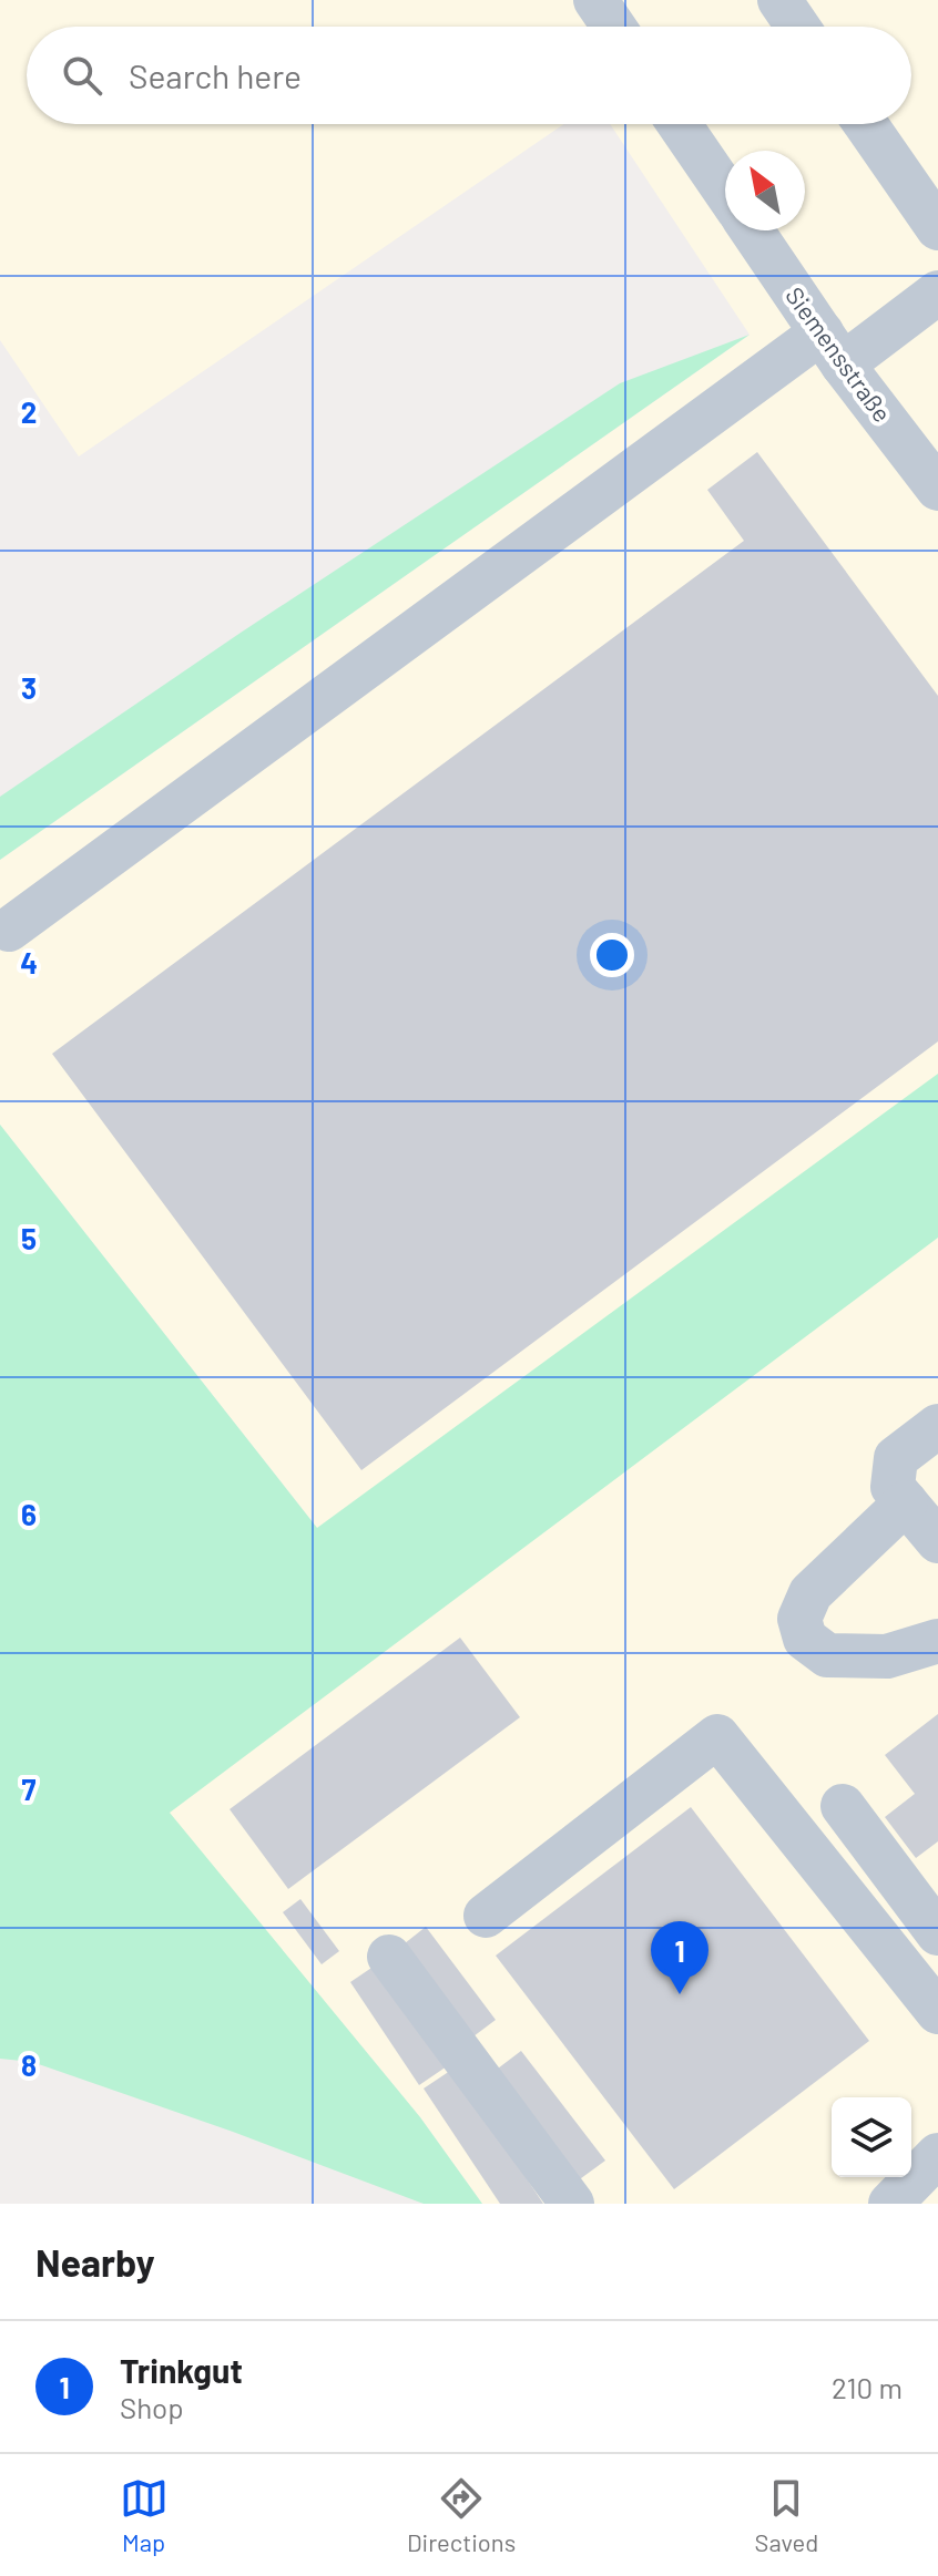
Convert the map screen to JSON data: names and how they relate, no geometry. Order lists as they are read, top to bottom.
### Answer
{
  "streets": {
    "street": ["Siemensstraße"]
  },
  "north": "top left",
  "page": {
    "search": "Search here",
    "pins": "1",
    "heading": "Nearby",
    "list": [
      {
        "mark": "1",
        "name": "Trinkgut",
        "note": "Shop",
        "value": "210 m"
      }
    ],
    "nav": ["Map", "Directions", "Saved"]
  },
  "grid": {
    "rows": [
      "2",
      "3",
      "4",
      "5",
      "6",
      "7",
      "8"
    ]
  }
}
